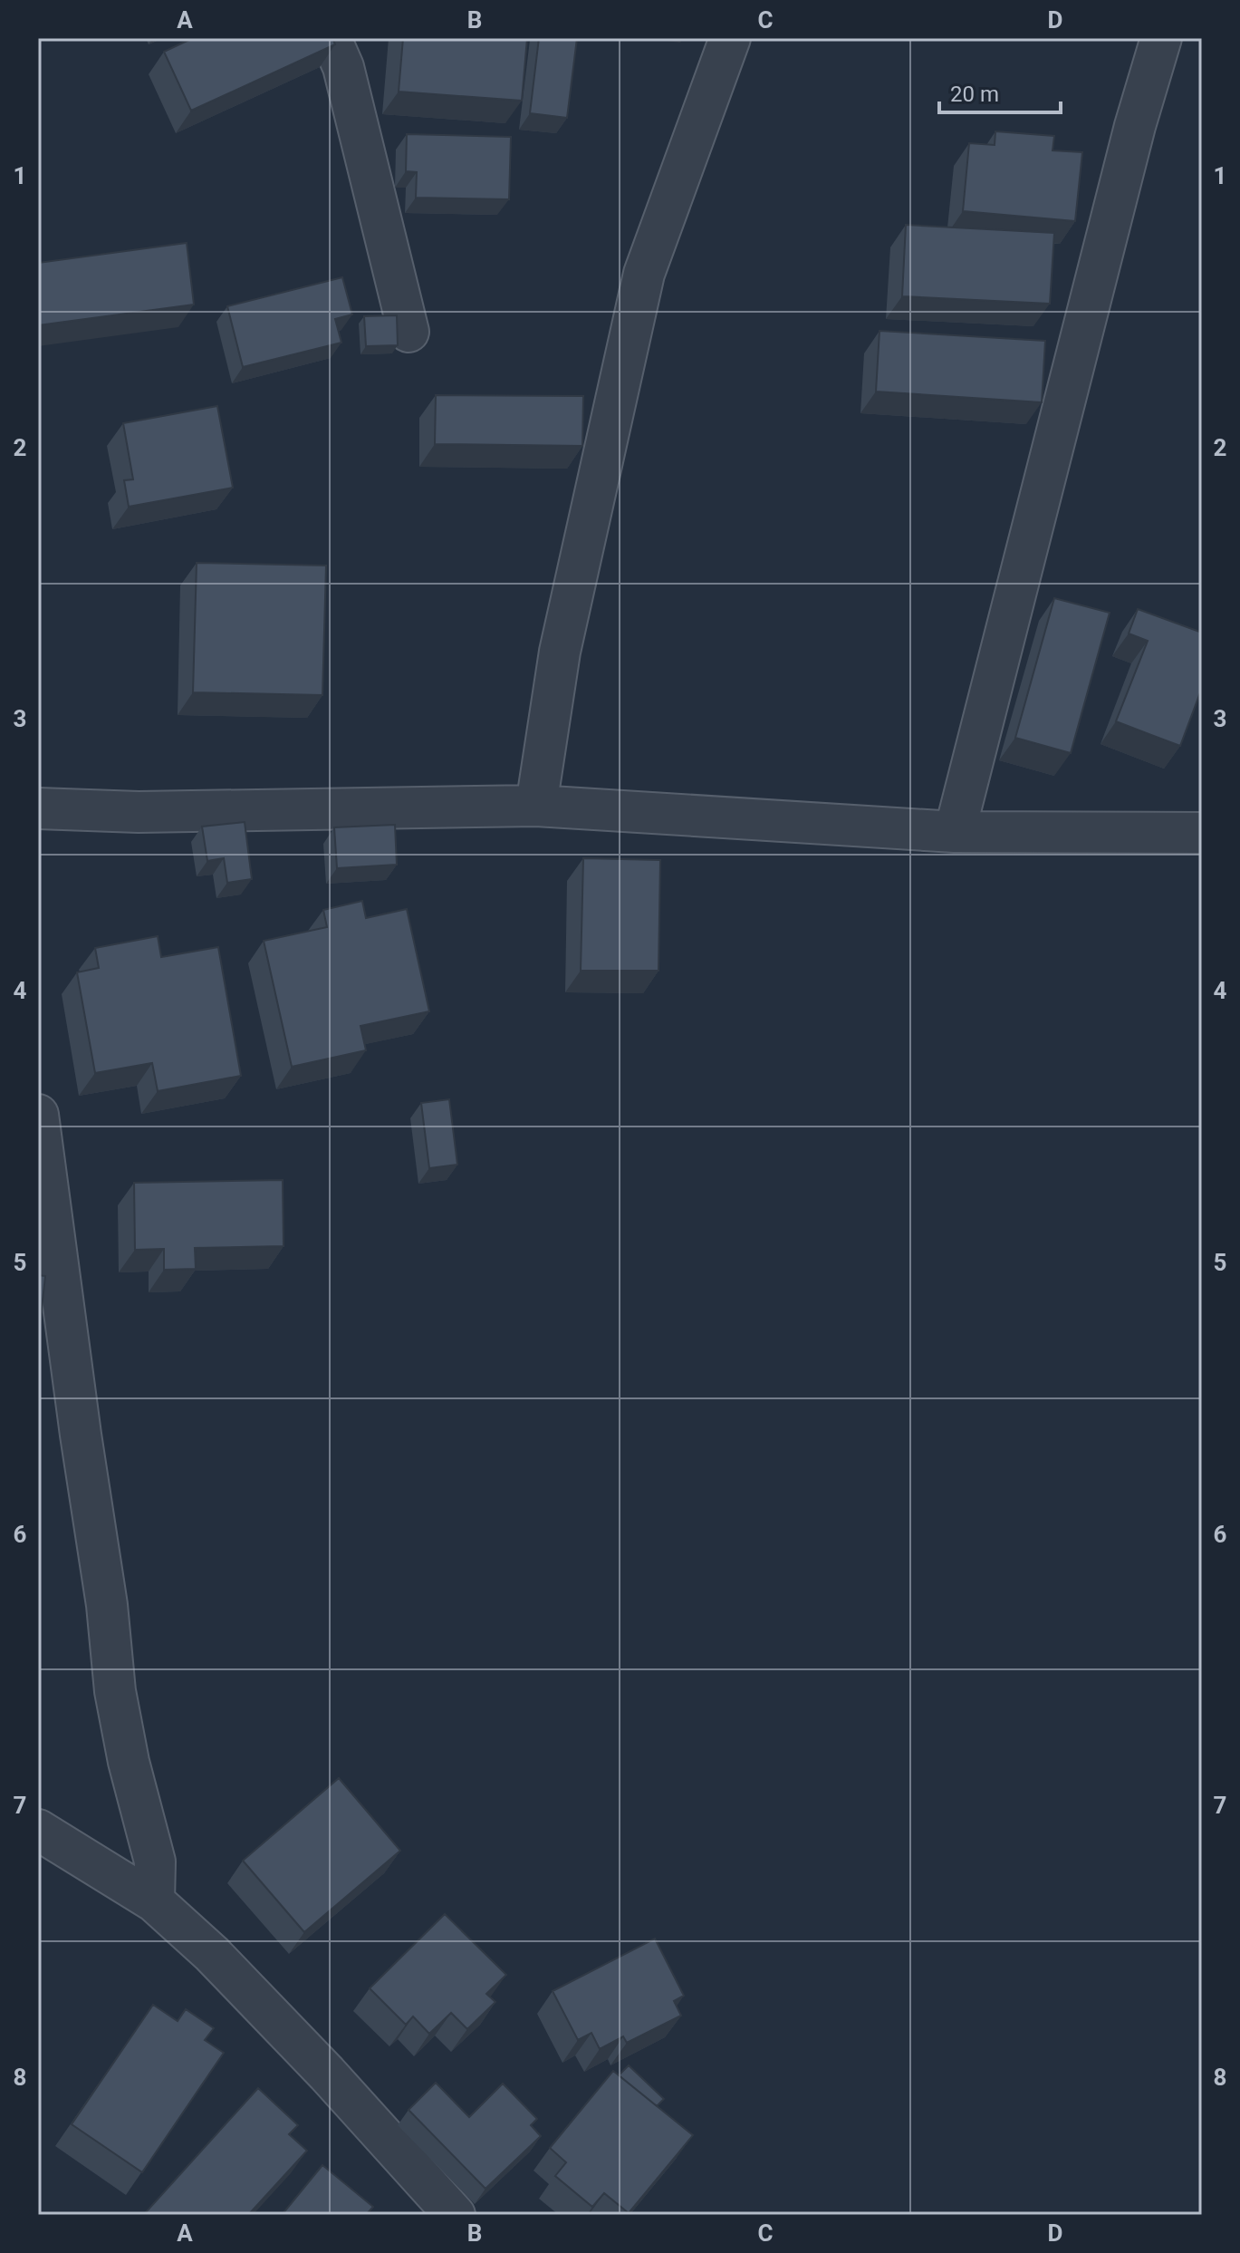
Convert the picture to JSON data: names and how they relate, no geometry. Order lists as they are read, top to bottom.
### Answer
{
  "scale_bar": "20 m",
  "grid": {
    "columns": [
      "A",
      "B",
      "C",
      "D"
    ],
    "rows": [
      "1",
      "2",
      "3",
      "4",
      "5",
      "6",
      "7",
      "8"
    ]
  }
}
